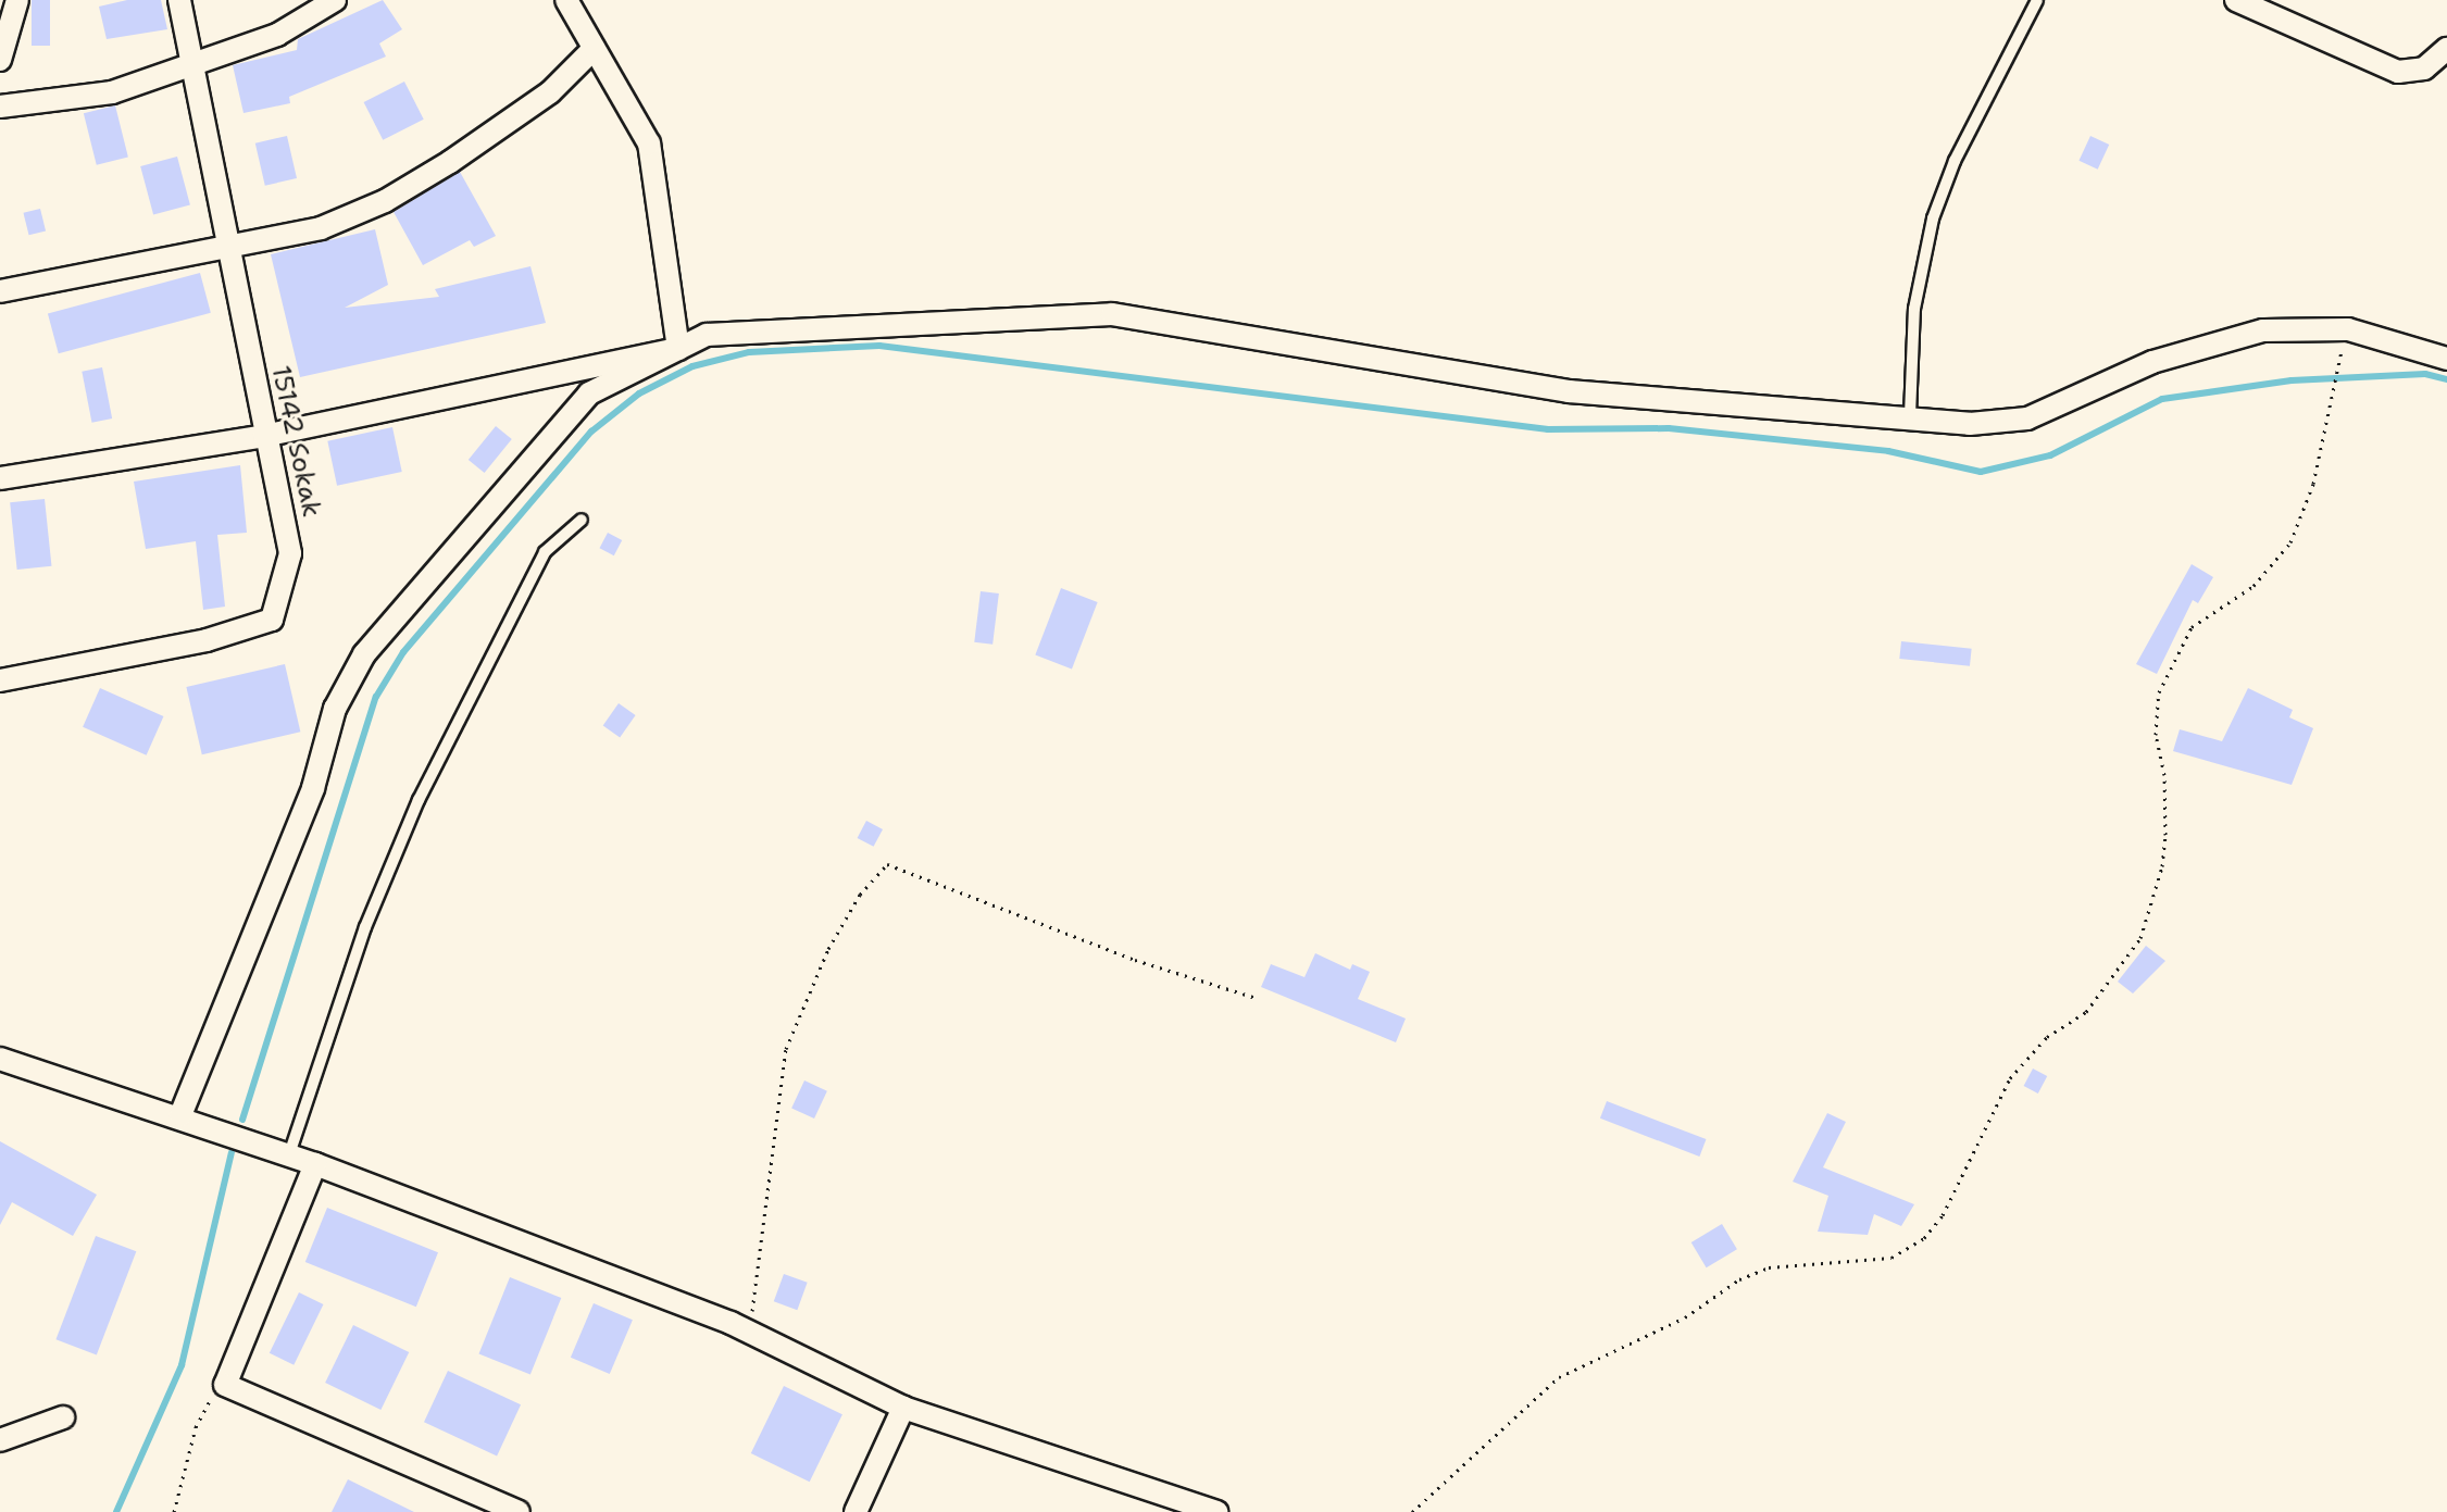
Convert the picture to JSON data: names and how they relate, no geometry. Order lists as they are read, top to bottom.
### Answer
{
  "streets": {
    "street": ["15142 Sokak"]
  }
}
